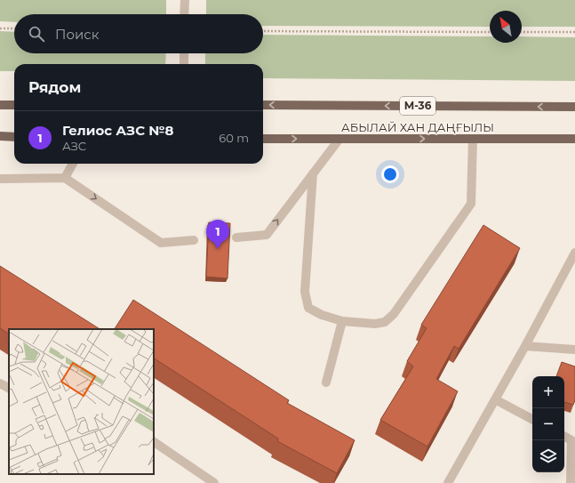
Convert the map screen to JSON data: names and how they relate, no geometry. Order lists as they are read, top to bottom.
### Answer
{
  "streets": {
    "main road": ["M-36", "АБЫЛАЙ ХАН ДАҢҒЫЛЫ"]
  },
  "north": "top left",
  "page": {
    "search": "Поиск",
    "heading": "Рядом",
    "list": [
      {
        "mark": "1",
        "name": "Гелиос АЗС №8",
        "note": "АЗС",
        "value": "60 m"
      }
    ],
    "pins": "1",
    "map_buttons": ["+", "−"]
  }
}
